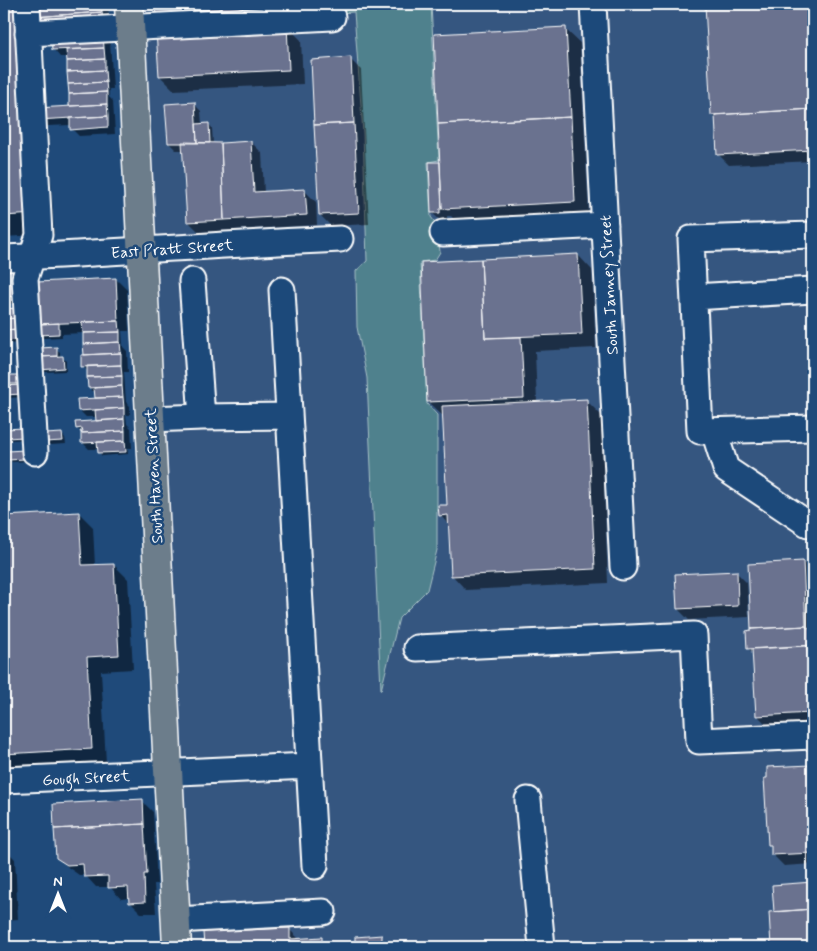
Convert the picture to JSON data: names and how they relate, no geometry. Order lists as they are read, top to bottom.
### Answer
{
  "streets": {
    "main road": ["South Haven Street"],
    "street": ["East Pratt Street", "South Janney Street", "Gough Street"]
  },
  "crossings": [
    ["East Pratt Street", "South Haven Street"],
    ["South Haven Street", "Gough Street"]
  ],
  "north": "top"
}
